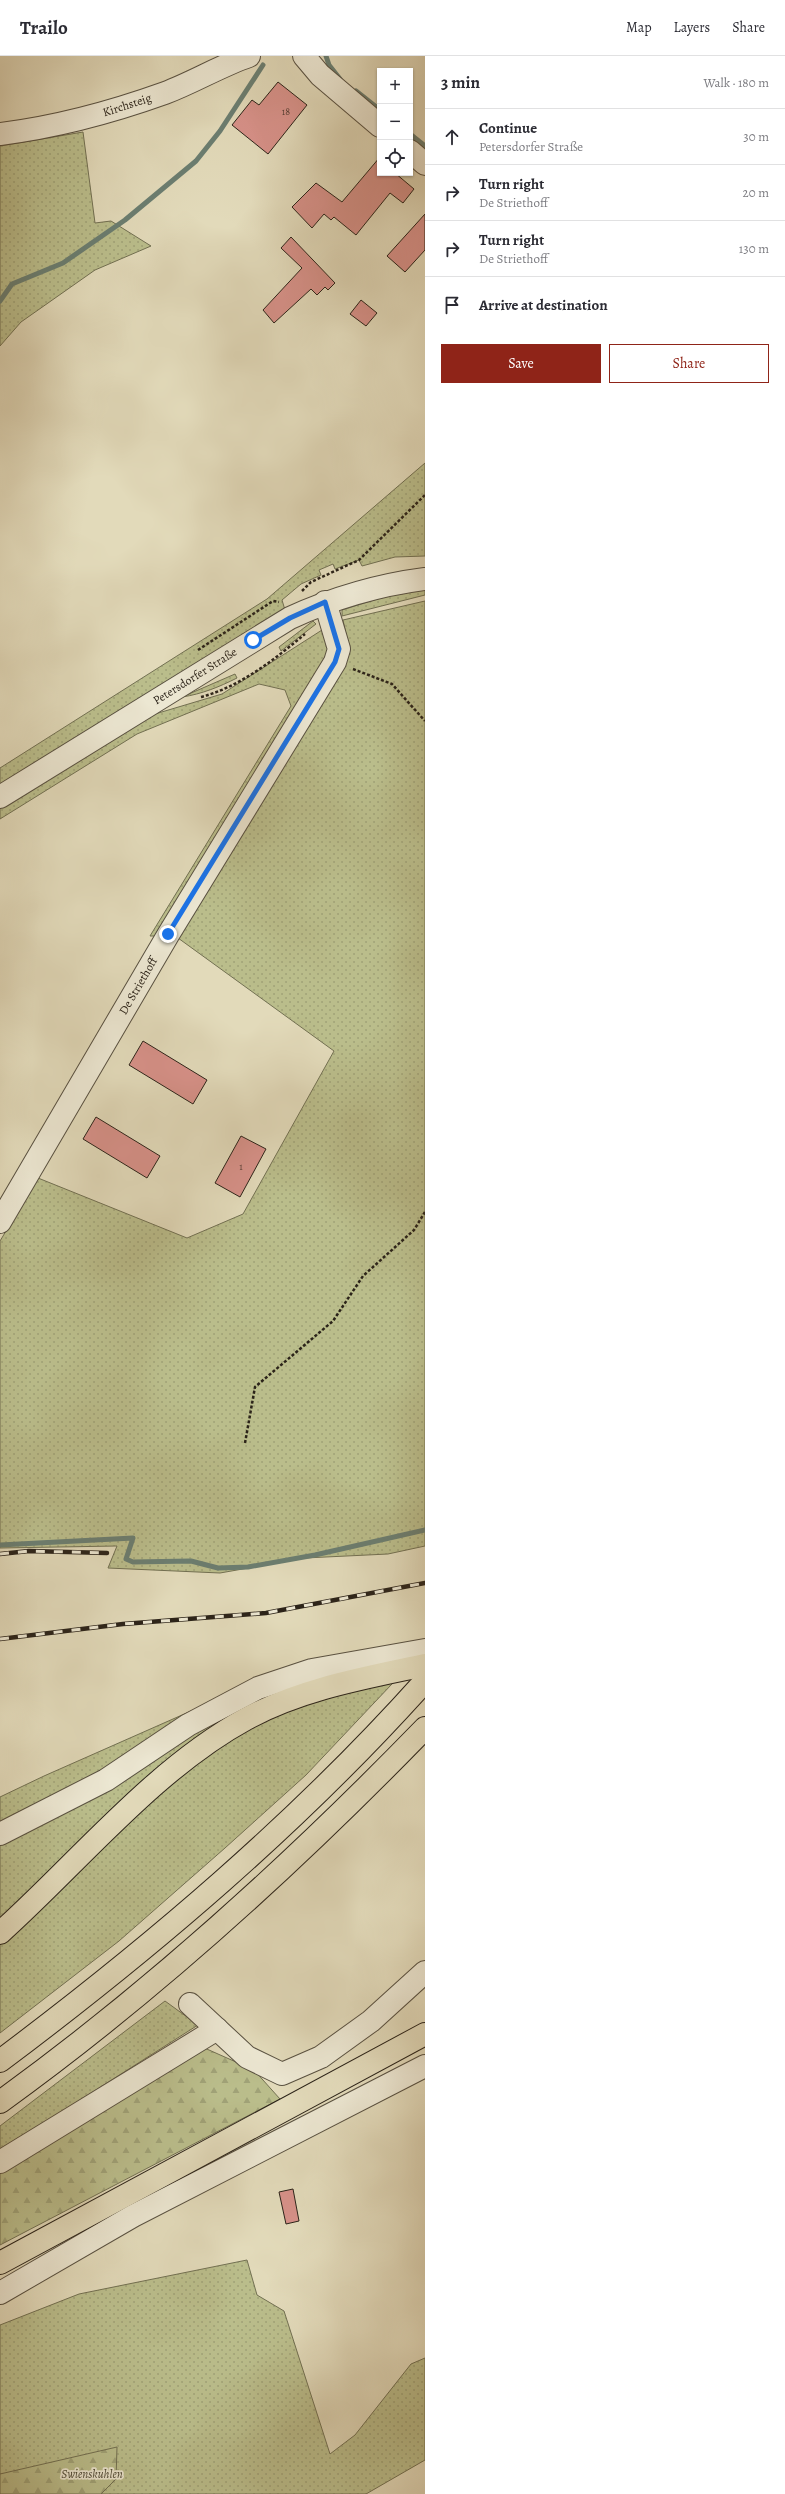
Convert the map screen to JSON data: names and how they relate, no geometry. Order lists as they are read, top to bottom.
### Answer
{
  "streets": {
    "street": ["Kirchsteig", "Petersdorfer Straße", "De Striethoff"]
  },
  "crossings": [
    ["Petersdorfer Straße", "De Striethoff"]
  ],
  "parks": ["Swienskuhlen"],
  "house_numbers": ["18", "1"],
  "page": {
    "header": "Trailo",
    "nav": ["Map", "Layers", "Share"],
    "heading": ["3 min", "Walk · 180 m"],
    "map_buttons": ["+", "−"],
    "list": [
      ["Continue", "Petersdorfer Straße", "30 m"],
      ["Turn right", "De Striethoff", "20 m"],
      ["Turn right", "De Striethoff", "130 m"],
      "Arrive at destination"
    ],
    "buttons": ["Save", "Share"]
  }
}
